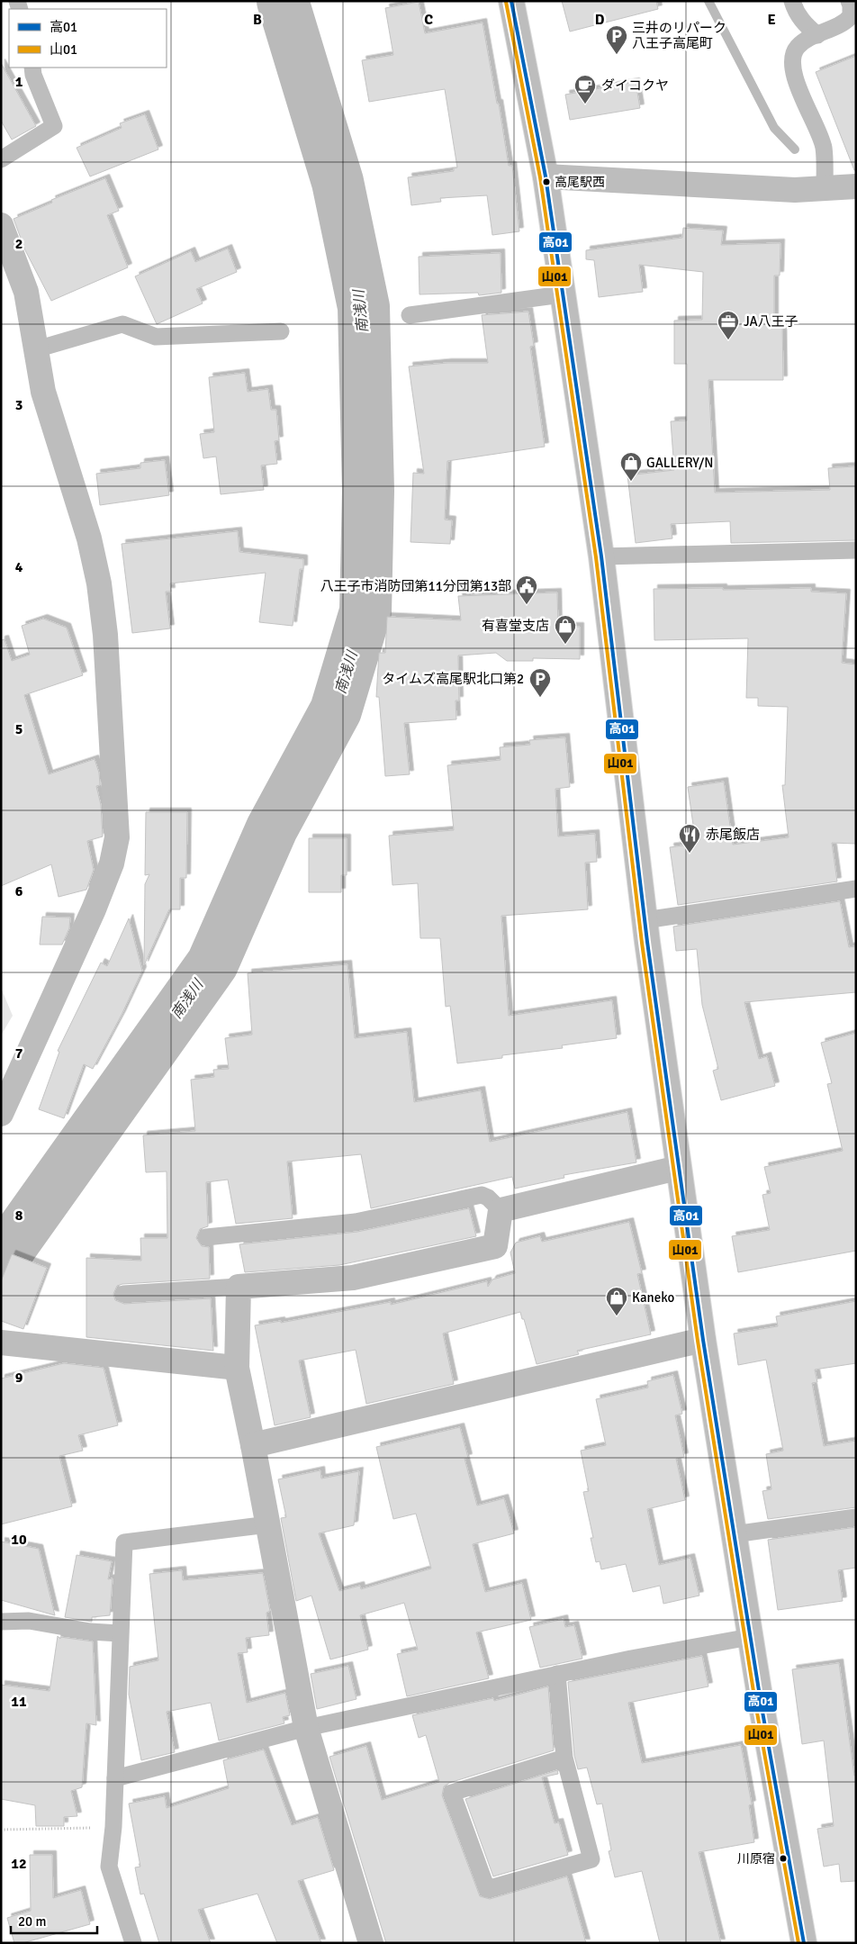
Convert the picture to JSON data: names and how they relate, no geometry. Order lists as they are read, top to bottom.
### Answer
{
  "water": ["南浅川"],
  "places": {
    "parking": ["三井のリパーク 八王子高尾町", "タイムズ高尾駅北口第2"],
    "cafe": ["ダイコクヤ"],
    "other": ["高尾駅西", "川原宿"],
    "office": ["JA八王子"],
    "shop": ["GALLERY/N", "有喜堂支店", "Kaneko"],
    "public building": ["八王子市消防団第11分団第13部"],
    "restaurant": ["赤尾飯店"]
  },
  "lines": ["transit line 高01", "transit line 山01"],
  "legend": ["高01", "山01"],
  "scale_bar": "20 m",
  "grid": {
    "columns": [
      "B",
      "C",
      "D",
      "E"
    ],
    "rows": [
      "1",
      "2",
      "3",
      "4",
      "5",
      "6",
      "7",
      "8",
      "9",
      "10",
      "11",
      "12"
    ]
  }
}
